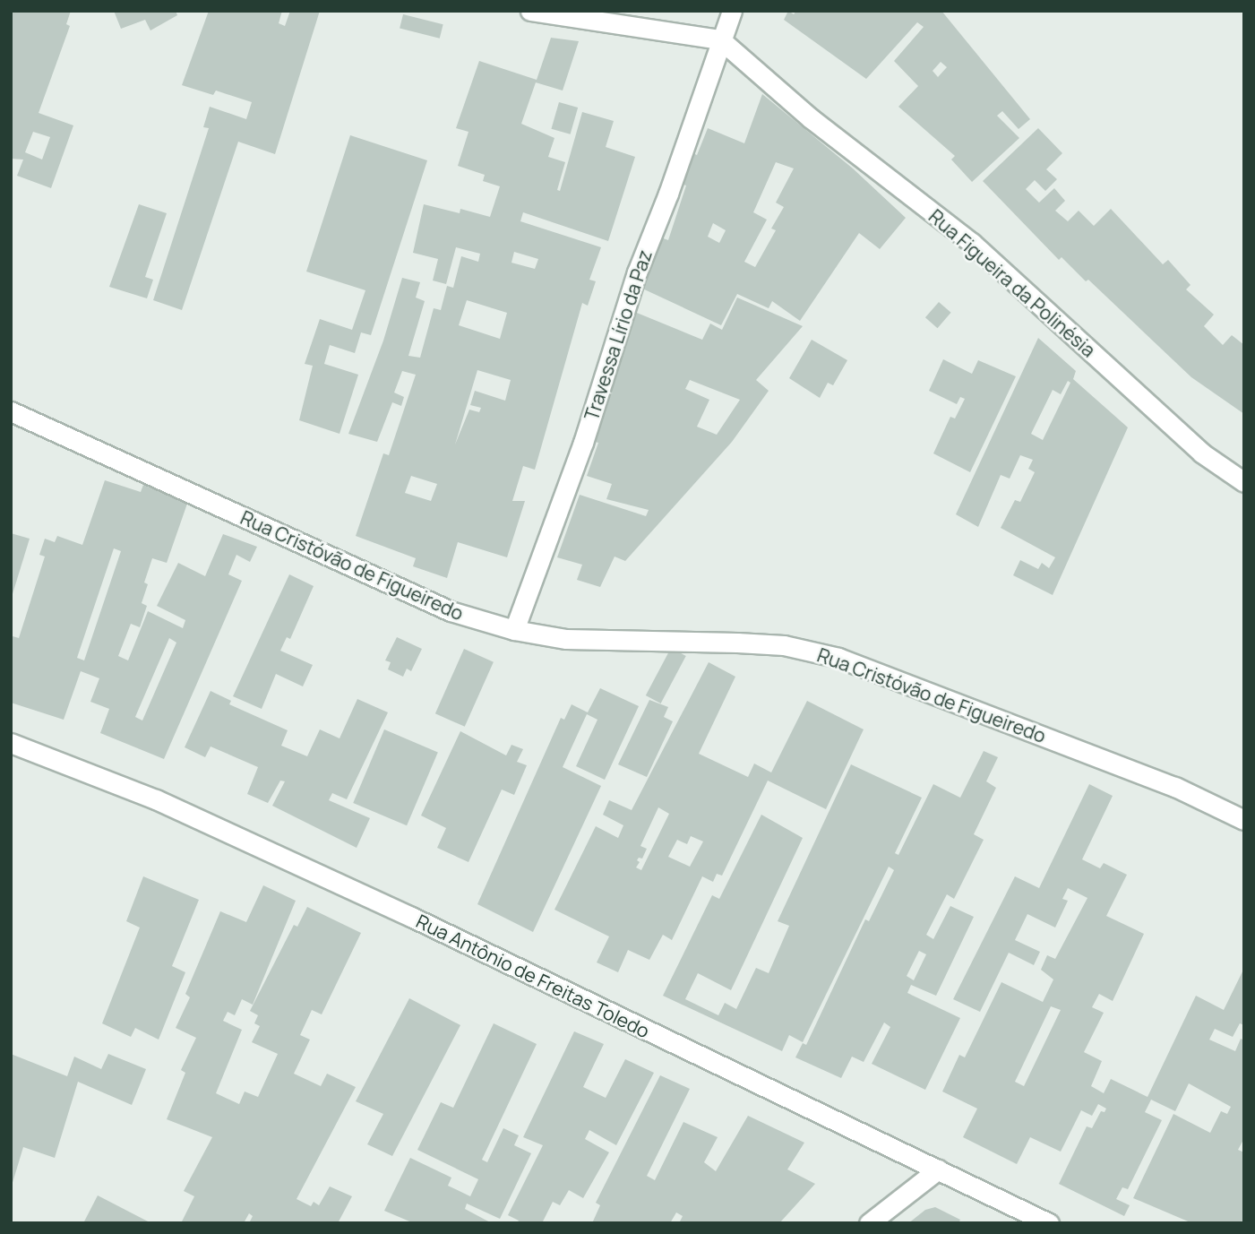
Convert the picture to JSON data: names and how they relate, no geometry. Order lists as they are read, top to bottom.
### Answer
{
  "streets": {
    "street": [
      "Rua Figueira da Polinésia",
      "Travessa Lírio da Paz",
      "Rua Cristóvão de Figueiredo",
      "Rua Antônio de Freitas Toledo"
    ]
  },
  "crossings": [
    ["Rua Figueira da Polinésia", "Travessa Lírio da Paz"],
    ["Travessa Lírio da Paz", "Rua Cristóvão de Figueiredo"]
  ]
}
